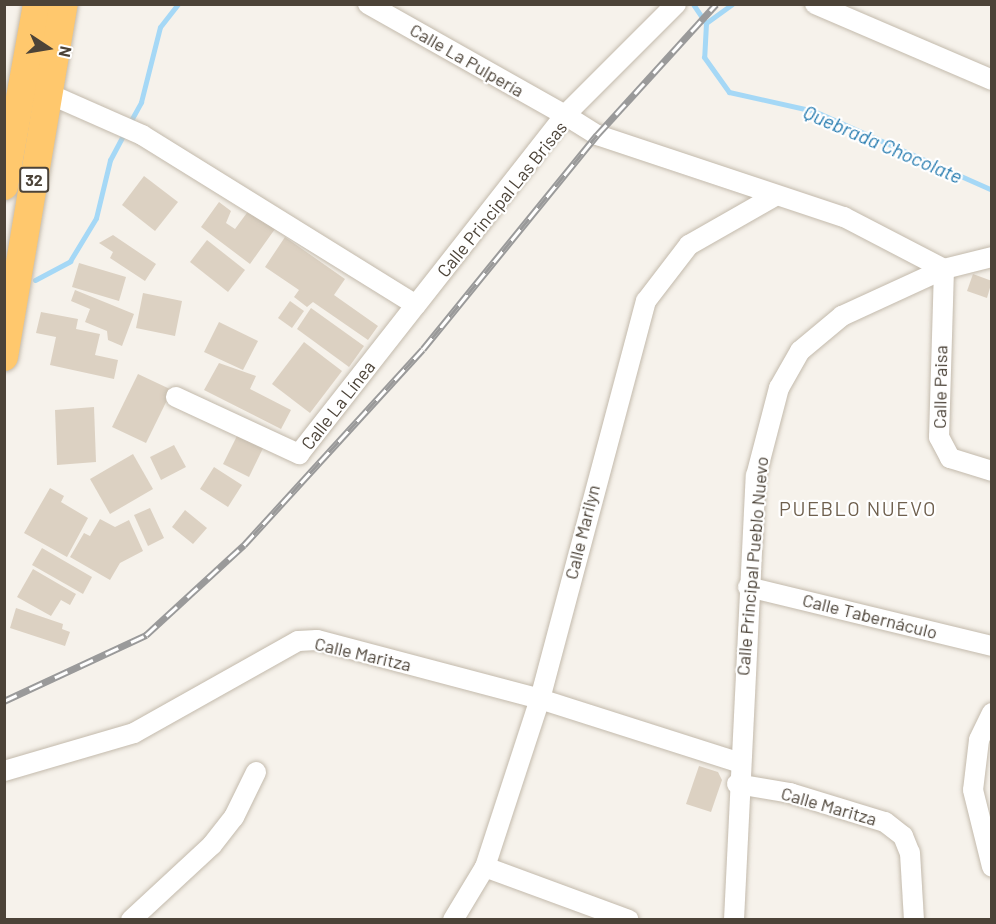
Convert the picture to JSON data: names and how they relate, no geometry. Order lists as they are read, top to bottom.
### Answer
{
  "streets": {
    "highway": ["32"],
    "street": [
      "Calle La Pulpería",
      "Calle Principal Las Brisas",
      "Calle Paisa",
      "Calle La Línea",
      "Calle Marilyn",
      "Calle Principal Pueblo Nuevo",
      "Calle Tabernáculo",
      "Calle Maritza"
    ]
  },
  "crossings": [
    ["Calle La Pulpería", "Calle Principal Las Brisas"],
    ["Calle Principal Las Brisas", "Calle Paisa"],
    ["Calle Principal Las Brisas", "Calle La Línea"],
    ["Calle Principal Las Brisas", "Calle Marilyn"],
    ["Calle Principal Las Brisas", "Calle Principal Pueblo Nuevo"],
    ["Calle Paisa", "Calle Principal Pueblo Nuevo"],
    ["Calle Marilyn", "Calle Maritza"],
    ["Calle Principal Pueblo Nuevo", "Calle Tabernáculo"],
    ["Calle Principal Pueblo Nuevo", "Calle Maritza"]
  ],
  "districts": ["PUEBLO NUEVO"],
  "water": ["Quebrada Chocolate"],
  "north": "right"
}
